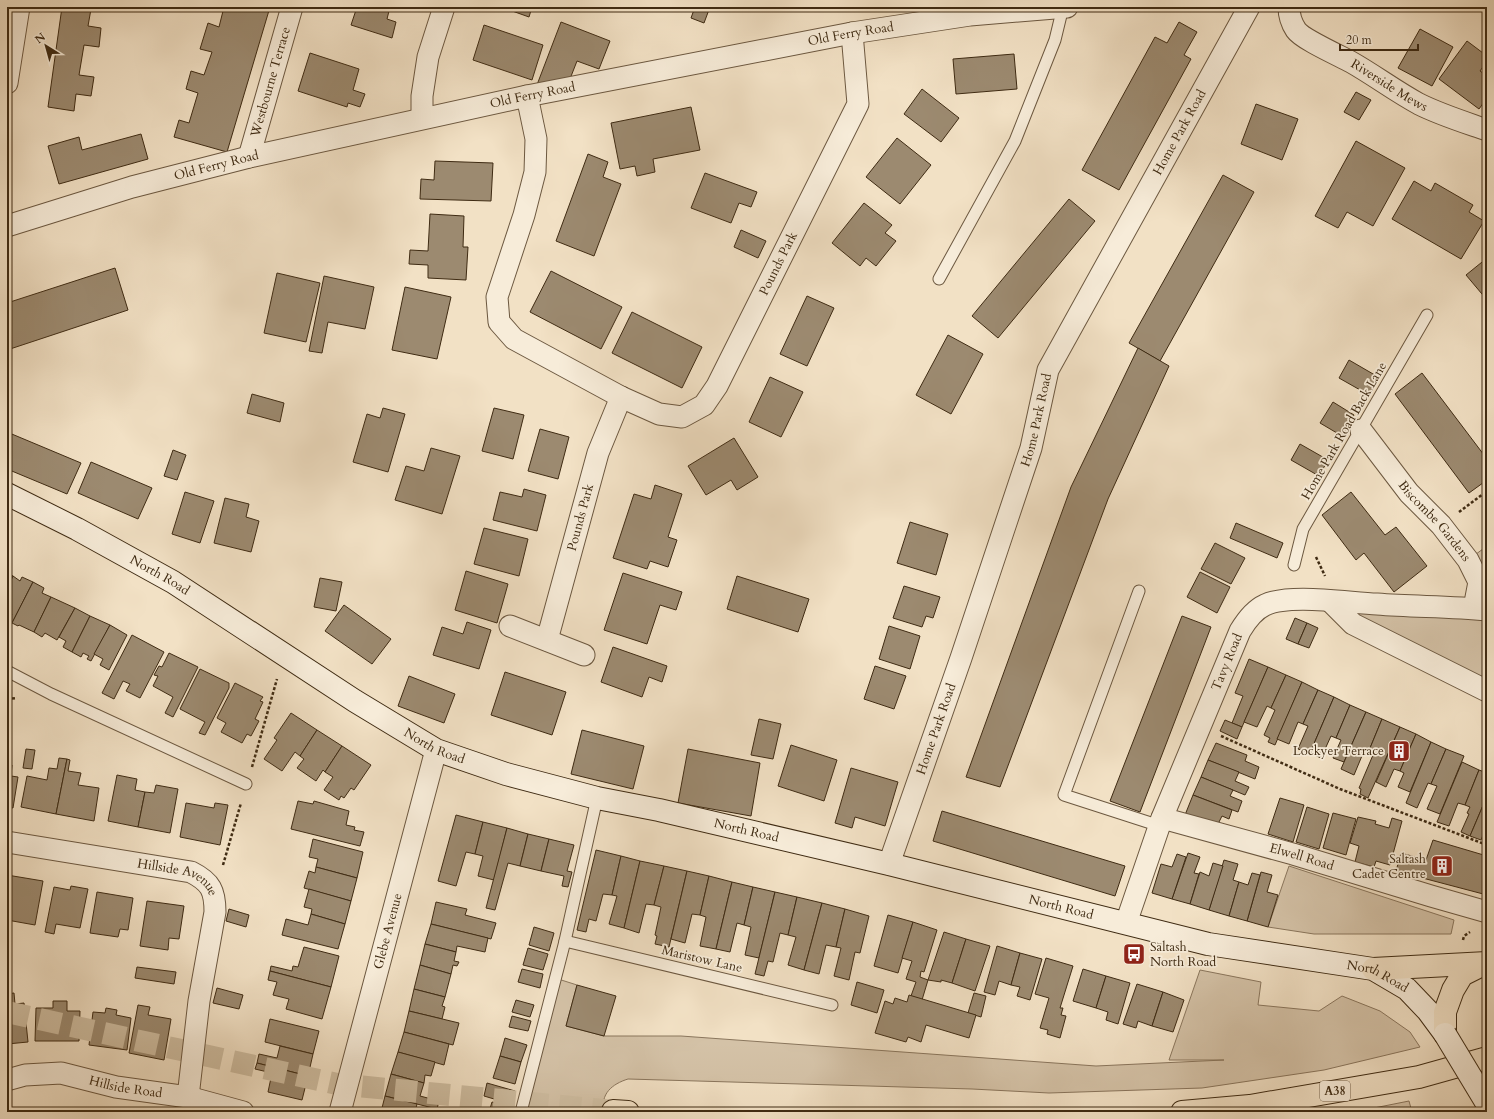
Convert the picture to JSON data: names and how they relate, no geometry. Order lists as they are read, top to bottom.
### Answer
{
  "streets": {
    "highway": ["A38"],
    "main road": ["North Road"],
    "street": [
      "Old Ferry Road",
      "Westbourne Terrace",
      "Riverside Mews",
      "Home Park Road",
      "Pounds Park",
      "Biscombe Gardens",
      "Tavy Road",
      "Elwell Road",
      "Hillside Avenue",
      "Glebe Avenue",
      "Hillside Road"
    ],
    "lane": ["Home Park Road Back Lane", "Maristow Lane"]
  },
  "crossings": [
    ["Old Ferry Road", "Westbourne Terrace"],
    ["Old Ferry Road", "Pounds Park"],
    ["Home Park Road", "North Road"],
    ["Home Park Road Back Lane", "Biscombe Gardens"],
    ["Biscombe Gardens", "Tavy Road"],
    ["North Road", "Tavy Road"],
    ["North Road", "Glebe Avenue"],
    ["Tavy Road", "Elwell Road"],
    ["Hillside Avenue", "Hillside Road"]
  ],
  "places": {
    "building": ["Lockyer Terrace", "Saltash Cadet Centre"],
    "bus stop": ["Saltash North Road"]
  },
  "scale_bar": "20 m",
  "north": "top left"
}
